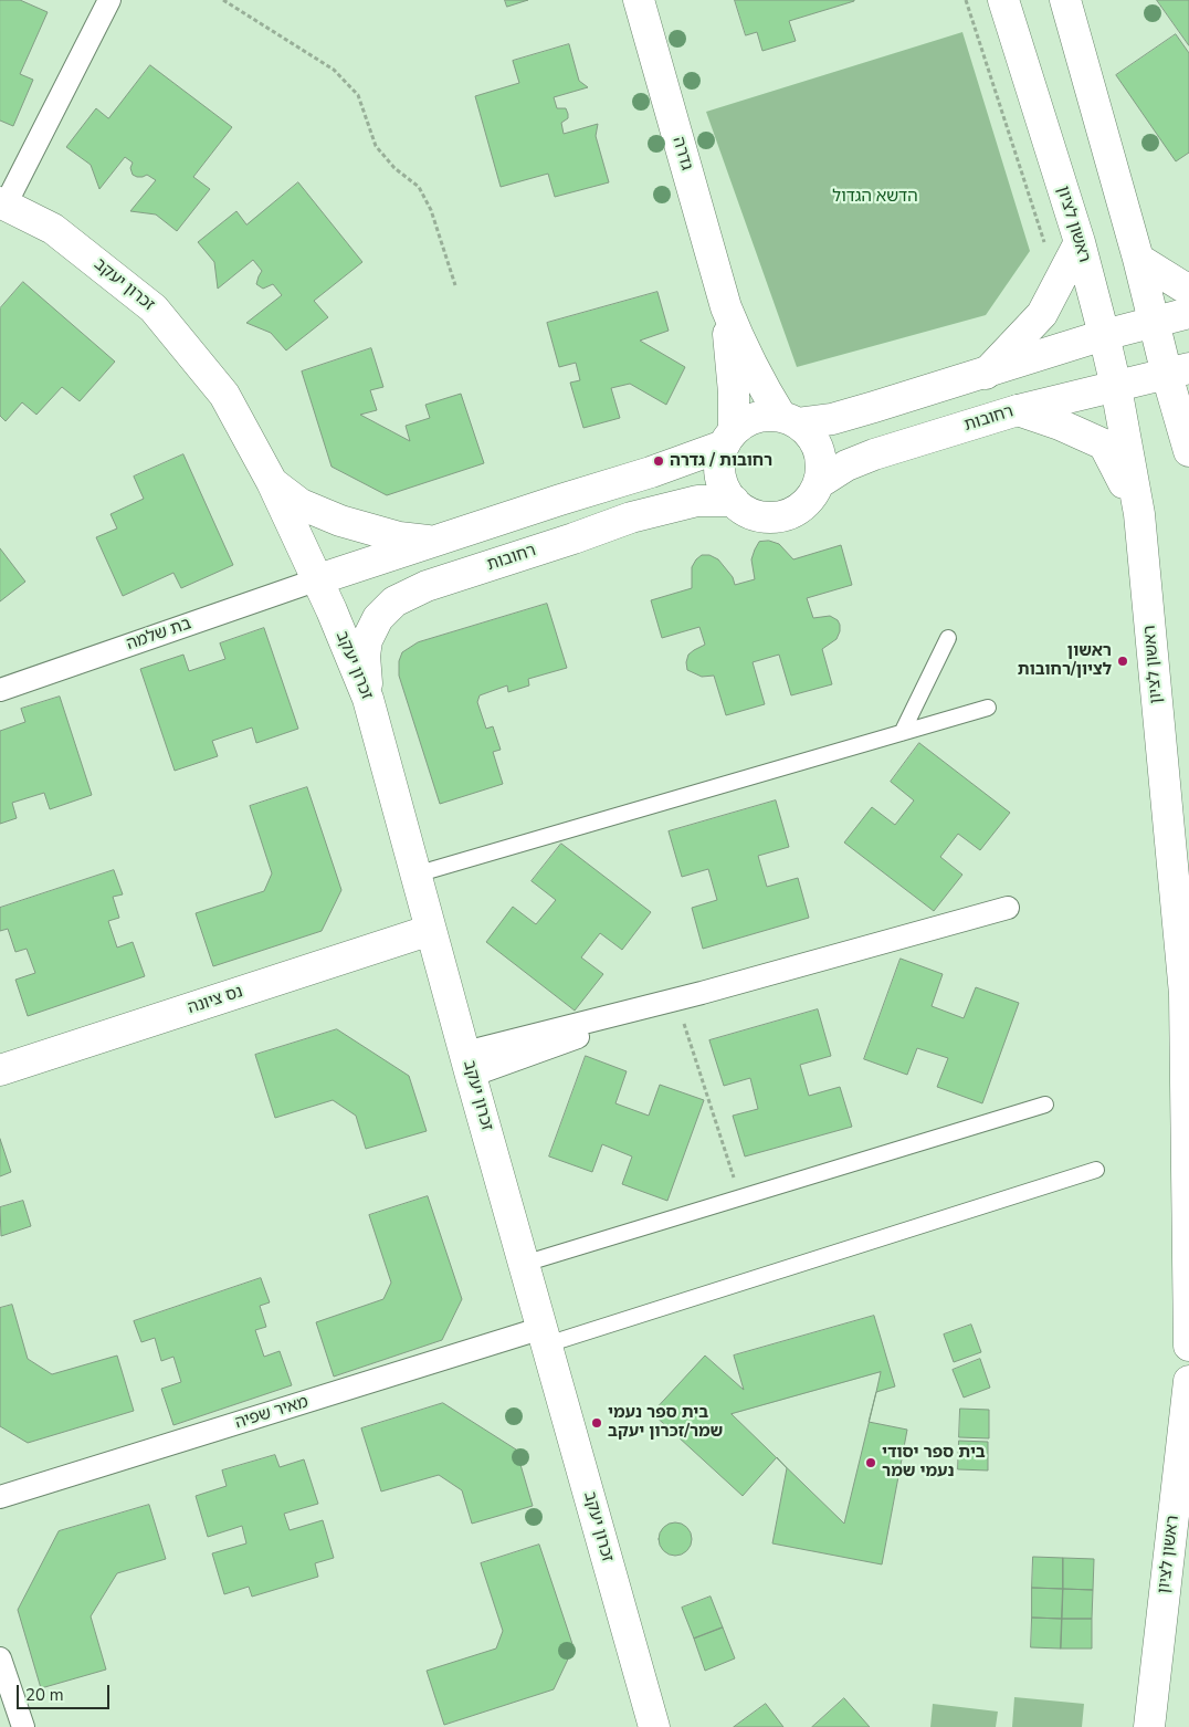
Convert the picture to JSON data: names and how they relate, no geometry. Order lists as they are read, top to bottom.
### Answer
{
  "streets": {
    "street": [
      "גדרה",
      "ראשון לציון",
      "זכרון יעקב",
      "רחובות",
      "בת שלמה",
      "נס ציונה",
      "מאיר שפיה"
    ]
  },
  "crossings": [
    ["גדרה", "רחובות"],
    ["ראשון לציון", "רחובות"],
    ["זכרון יעקב", "רחובות"],
    ["זכרון יעקב", "בת שלמה"],
    ["זכרון יעקב", "נס ציונה"],
    ["זכרון יעקב", "מאיר שפיה"]
  ],
  "parks": ["הדשא הגדול"],
  "places": [
    "רחובות / גדרה",
    "ראשון לציון/רחובות",
    "בית ספר נעמי שמר/זכרון יעקב",
    "בית ספר יסודי נעמי שמר"
  ],
  "scale_bar": "20 m"
}
